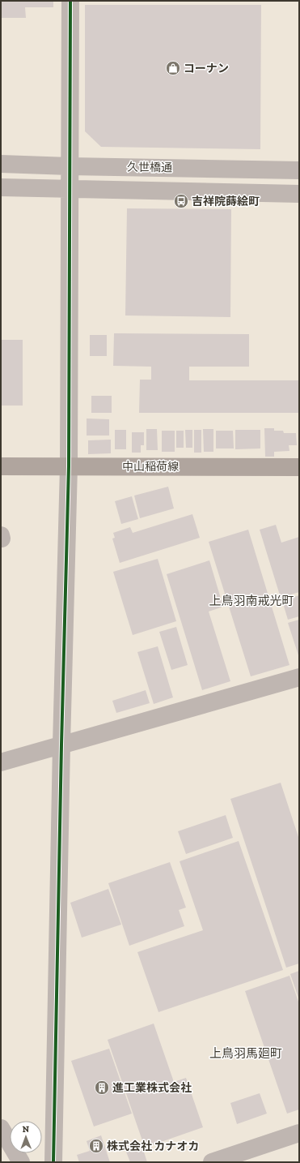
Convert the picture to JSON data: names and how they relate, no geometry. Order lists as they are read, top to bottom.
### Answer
{
  "streets": {
    "main road": ["中山稲荷線"],
    "street": ["久世橋通"]
  },
  "districts": ["上鳥羽南戒光町", "上鳥羽馬廻町"],
  "places": {
    "shop": ["コーナン"],
    "bus stop": ["吉祥院蒔絵町"],
    "building": ["進工業株式会社", "株式会社 カナオカ"]
  },
  "north": "top"
}
